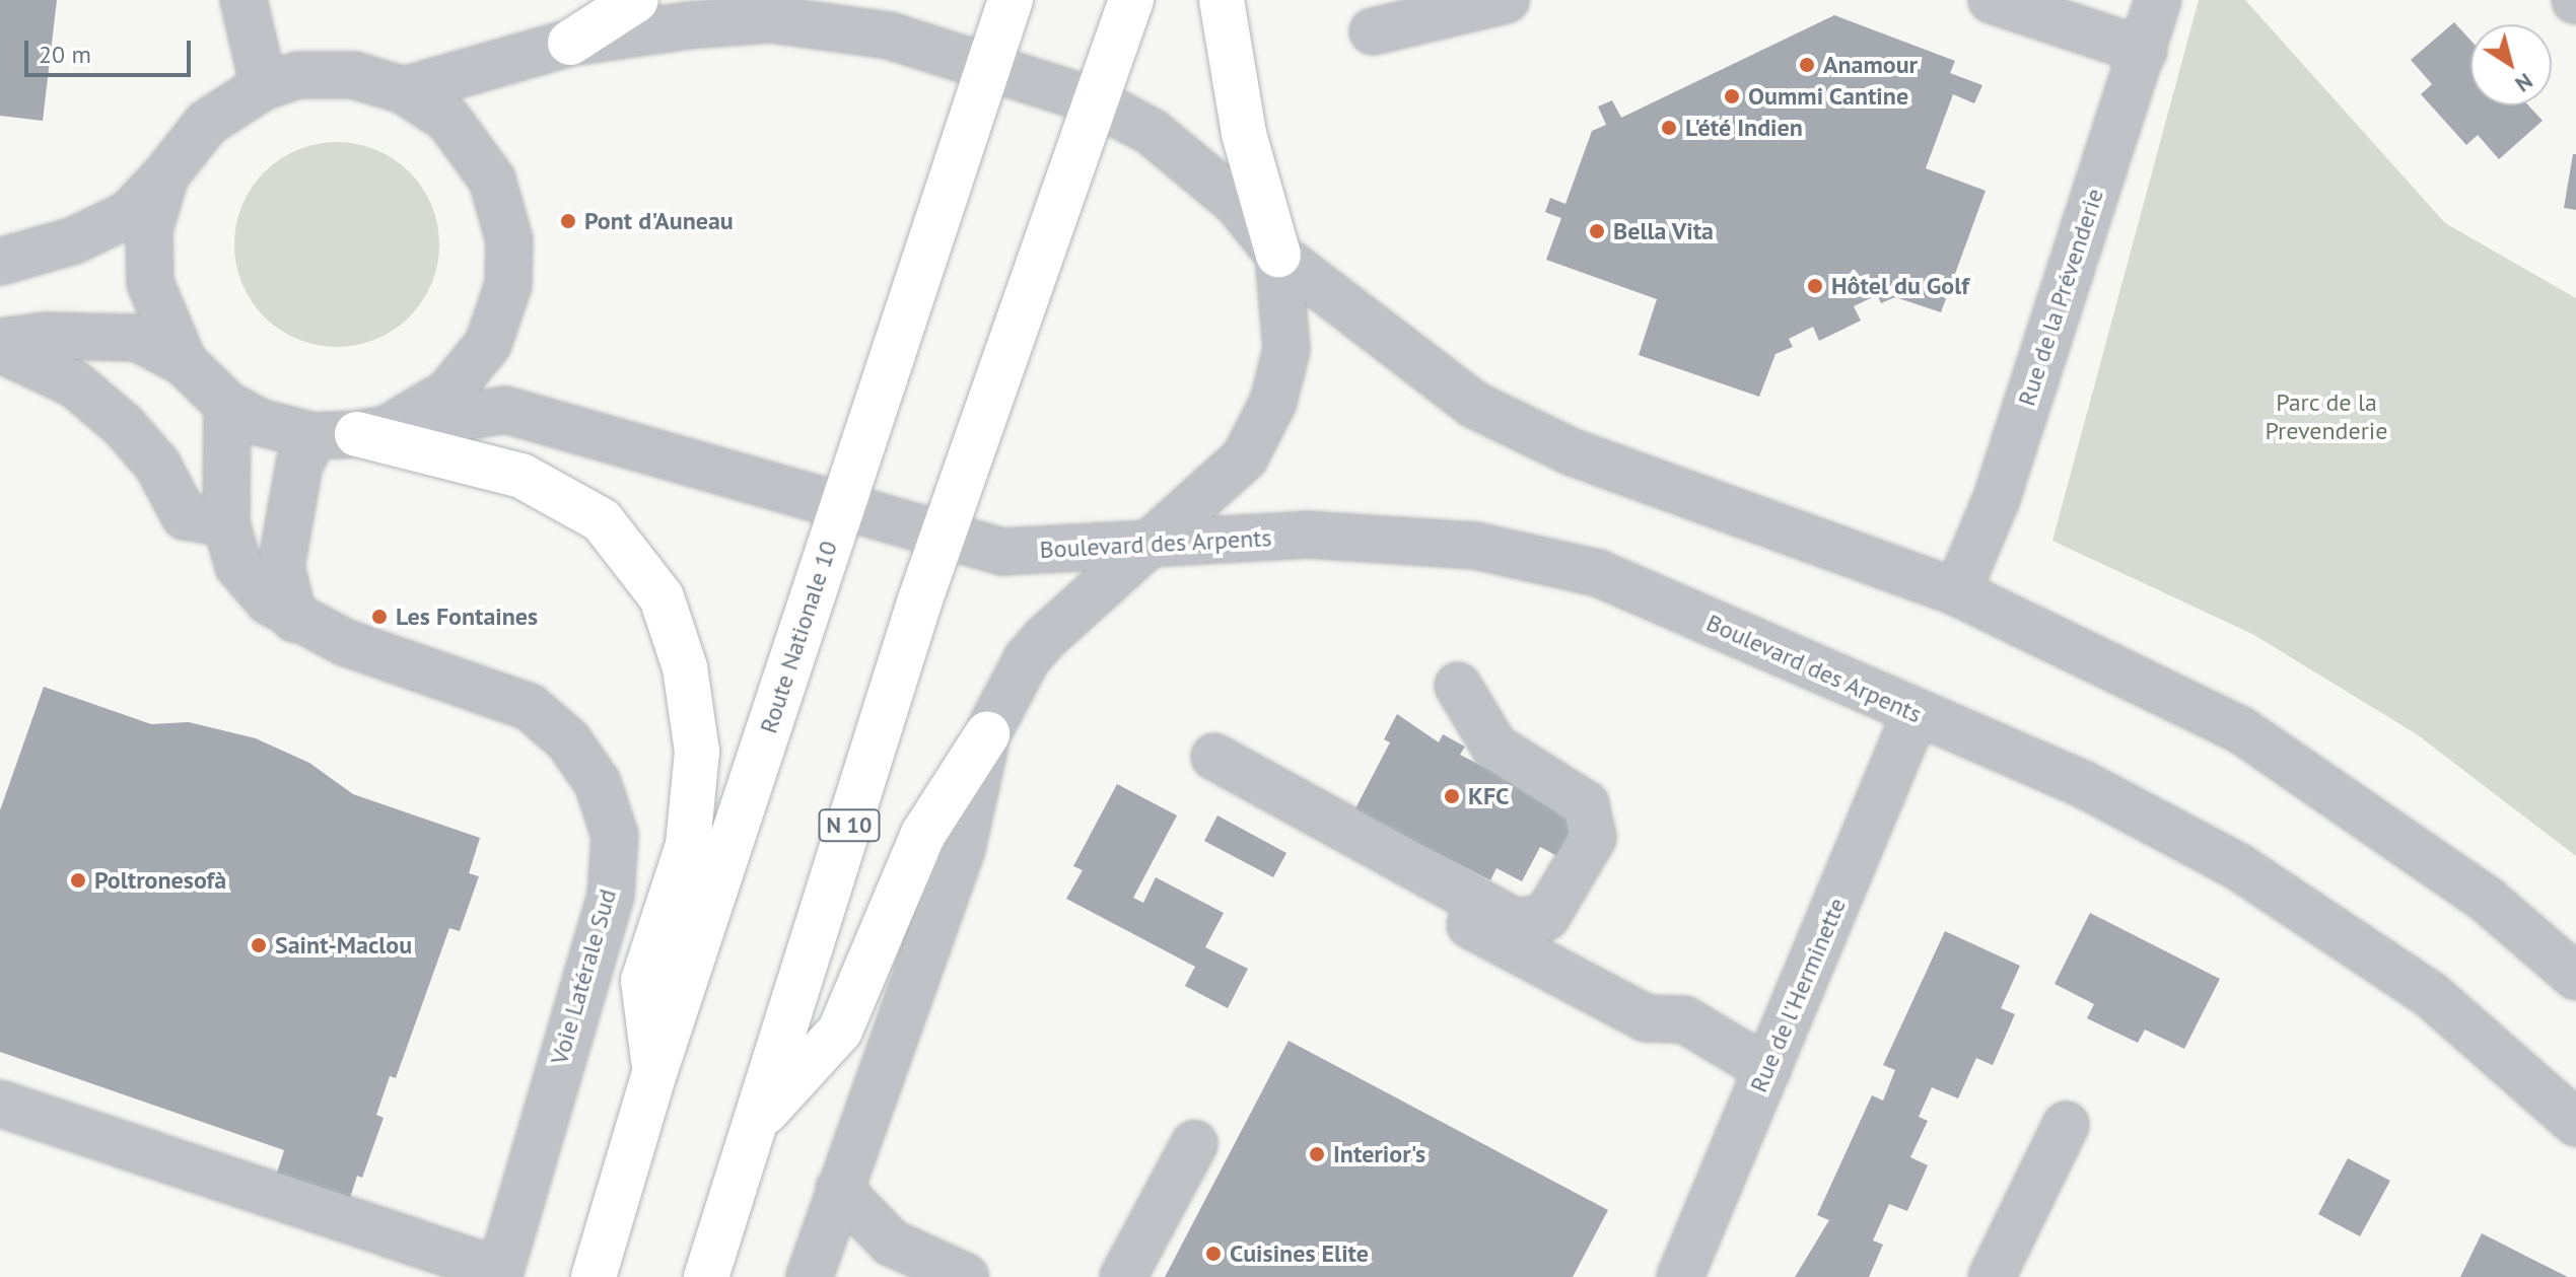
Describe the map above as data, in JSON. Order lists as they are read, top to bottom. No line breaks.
{"streets":{"main road":["Route Nationale 10","N 10"],"street":["Rue de la Prévenderie","Boulevard des Arpents","Voie Latérale Sud","Rue de l'Herminette"]},"crossings":[["Boulevard des Arpents","Route Nationale 10"],["Boulevard des Arpents","N 10"],["Boulevard des Arpents","Voie Latérale Sud"],["Boulevard des Arpents","Rue de l'Herminette"]],"parks":["Parc de la Prevenderie"],"places":["Anamour","Oummi Cantine","L'été Indien","Pont d'Auneau","Bella Vita","Hôtel du Golf","Les Fontaines","KFC","Poltronesofà","Saint-Maclou","Interior's","Cuisines Elite"],"scale_bar":"20 m","north":"bottom right"}
